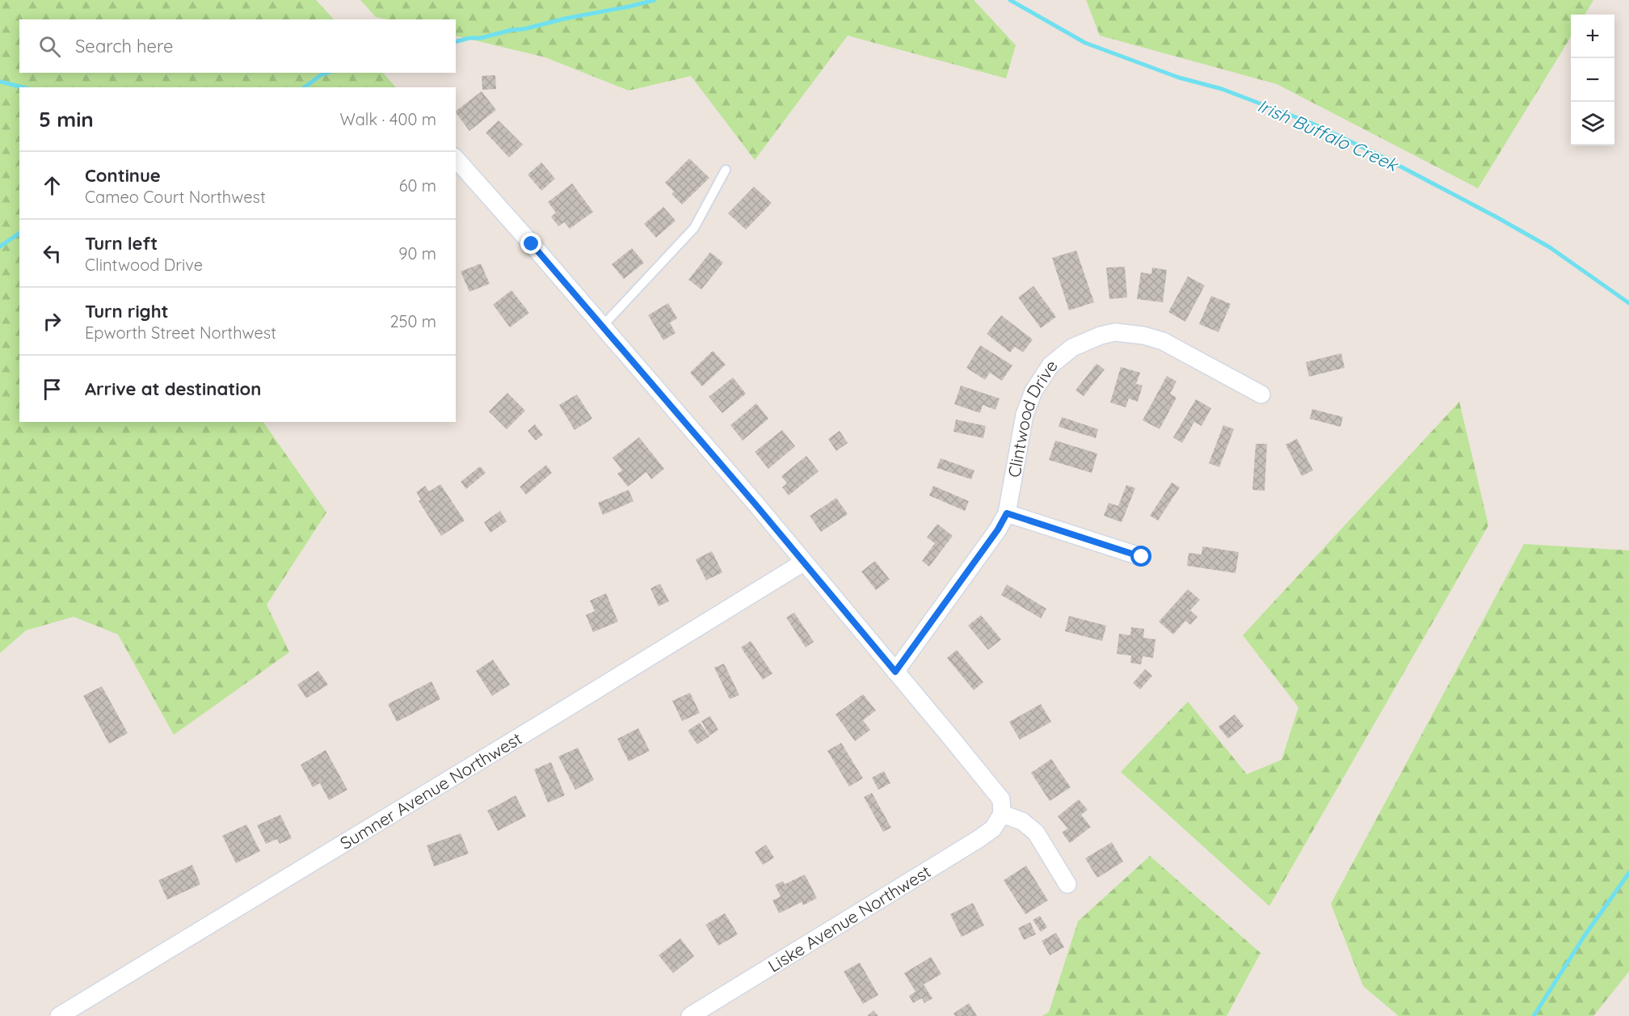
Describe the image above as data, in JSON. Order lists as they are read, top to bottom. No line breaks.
{"streets":{"street":["Clintwood Drive","Sumner Avenue Northwest","Liske Avenue Northwest"]},"water":["Irish Buffalo Creek"],"page":{"map_buttons":["+","−"],"search":"Search here","heading":["5 min","Walk · 400 m"],"list":[["Continue","Cameo Court Northwest","60 m"],["Turn left","Clintwood Drive","90 m"],["Turn right","Epworth Street Northwest","250 m"],"Arrive at destination"]}}
